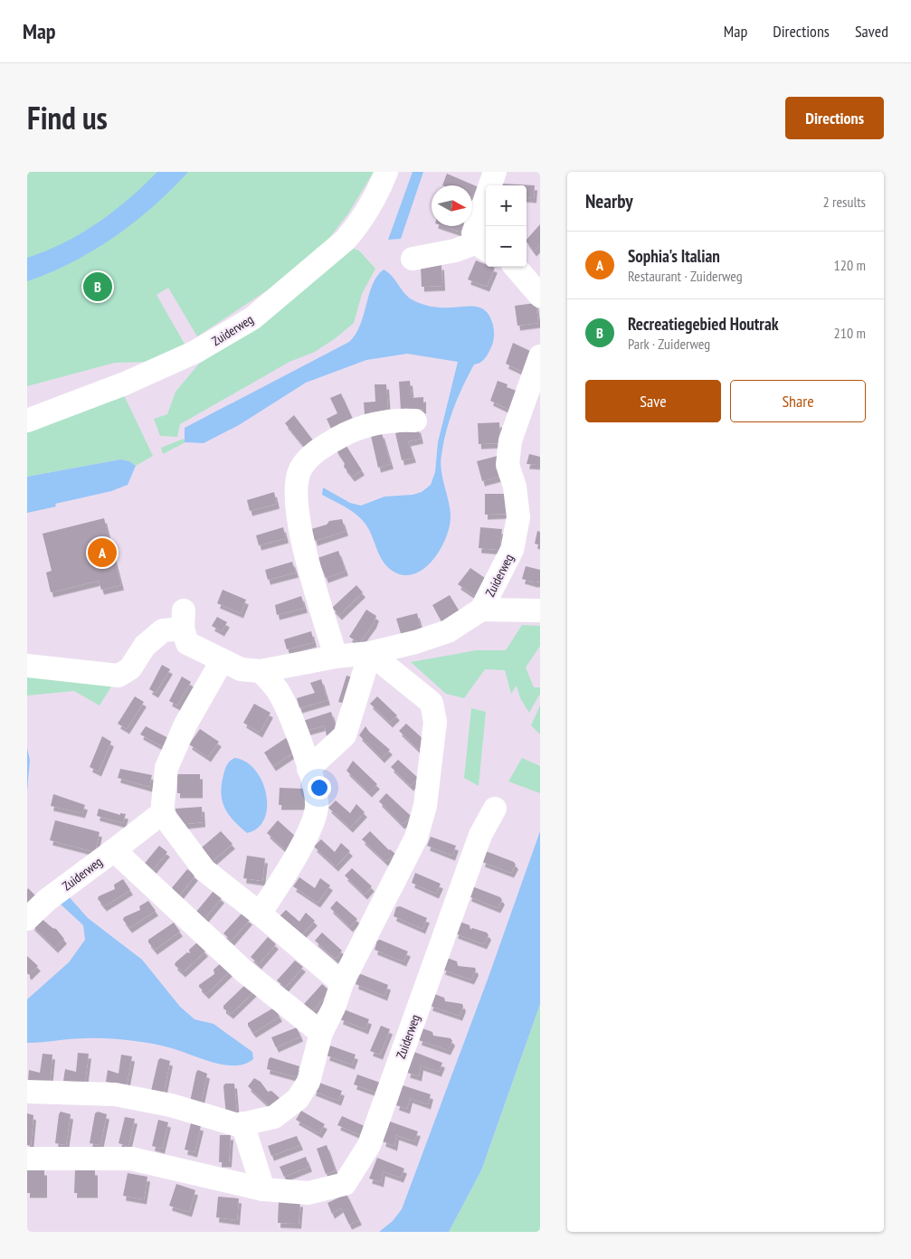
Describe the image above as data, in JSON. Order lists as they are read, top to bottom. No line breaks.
{"streets":{"street":["Zuiderweg"]},"north":"right","page":{"header":"Map","nav":["Map","Directions","Saved"],"title":"Find us","buttons":["Directions",["Save","Share"]],"heading":["Nearby","2 results"],"map_buttons":["+","−"],"list":[{"mark":"A","name":"Sophia's Italian","note":"Restaurant · Zuiderweg","value":"120 m"},{"mark":"B","name":"Recreatiegebied Houtrak","note":"Park · Zuiderweg","value":"210 m"}],"pins":["B","A"]}}
